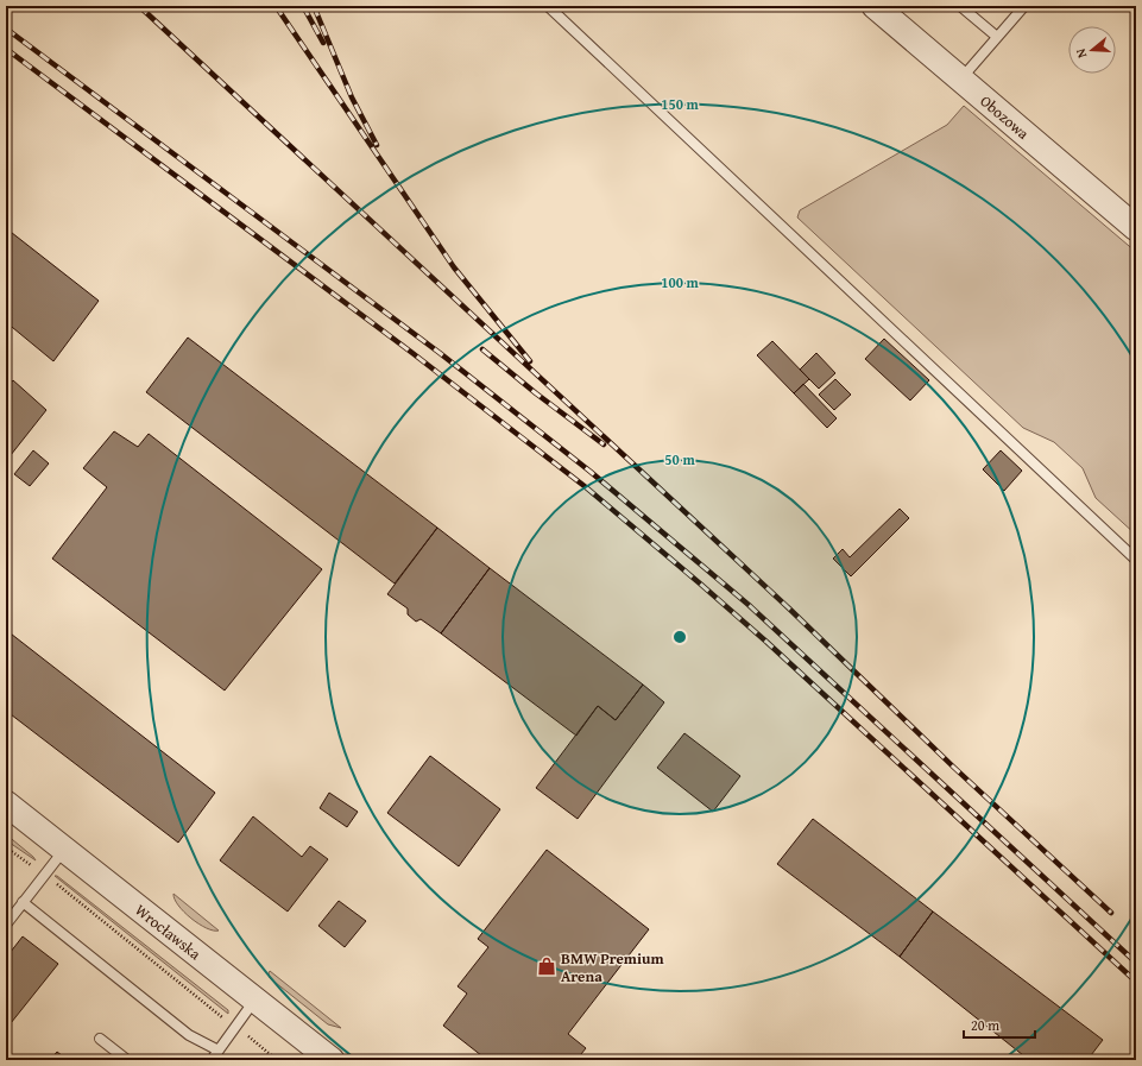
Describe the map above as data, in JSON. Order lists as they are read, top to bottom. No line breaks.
{"streets":{"street":["Obozowa","Wrocławska"]},"places":{"shop":["BMW Premium Arena"]},"scale_bar":"20 m","north":"left","rings":["150 m","100 m","50 m"]}
